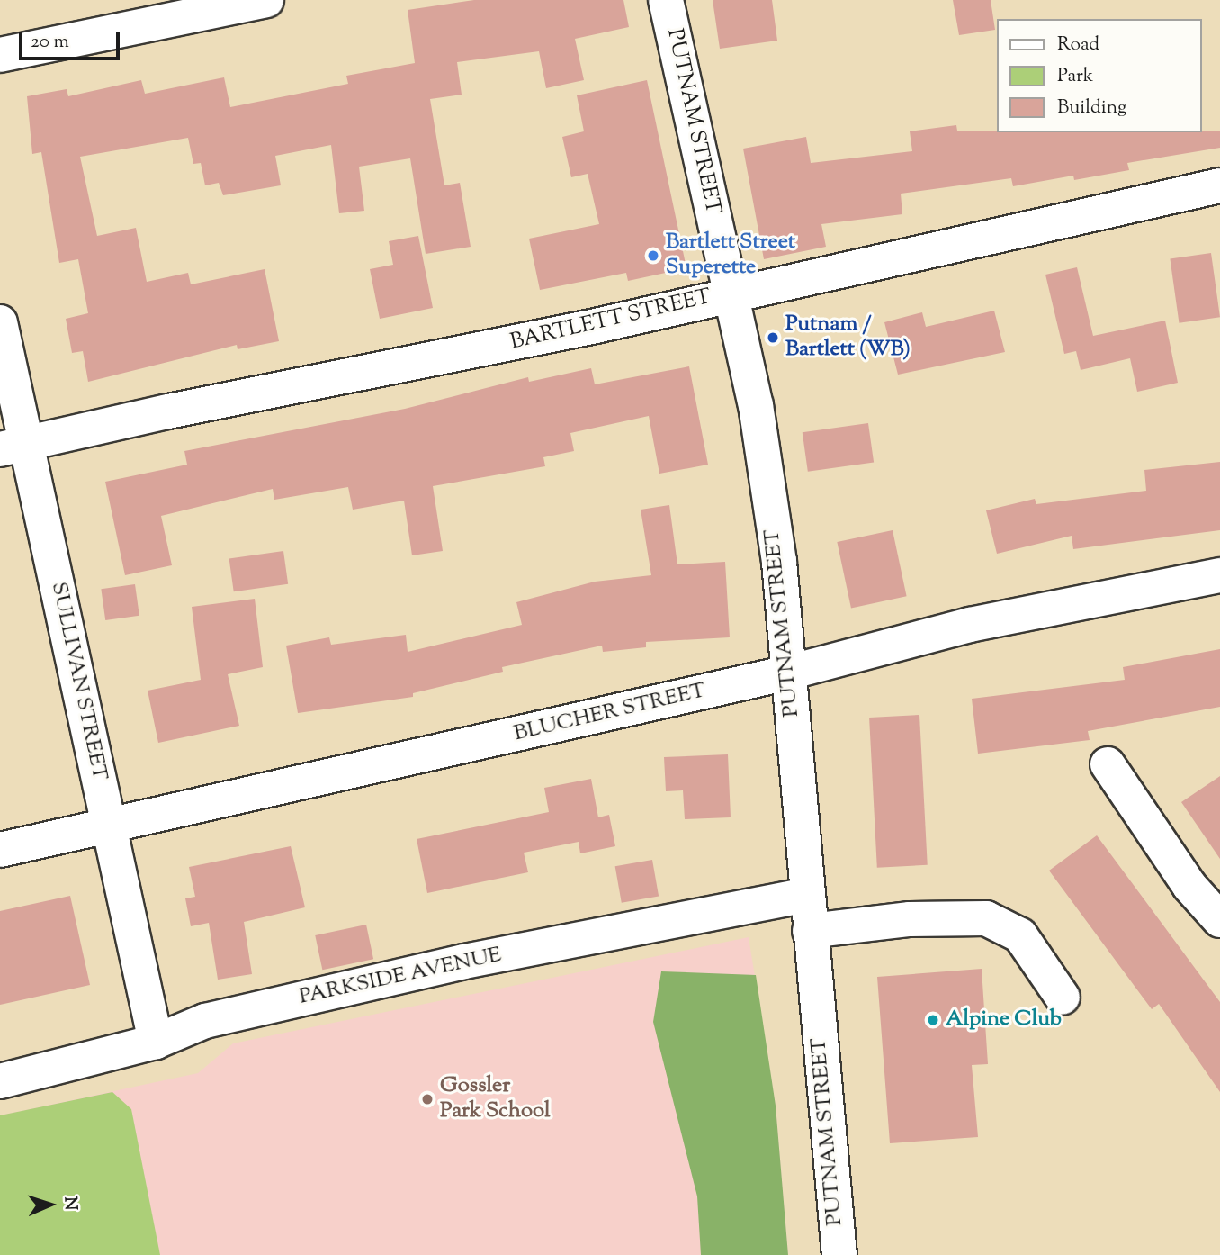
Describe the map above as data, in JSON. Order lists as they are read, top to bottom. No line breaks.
{"streets":{"street":["PUTNAM STREET","BARTLETT STREET","SULLIVAN STREET","BLUCHER STREET","PARKSIDE AVENUE"]},"crossings":[["PUTNAM STREET","BARTLETT STREET"],["PUTNAM STREET","BLUCHER STREET"],["PUTNAM STREET","PARKSIDE AVENUE"],["BARTLETT STREET","SULLIVAN STREET"],["SULLIVAN STREET","BLUCHER STREET"],["SULLIVAN STREET","PARKSIDE AVENUE"]],"places":["Bartlett Street Superette","Putnam / Bartlett (WB)","Alpine Club","Gossler Park School"],"legend":["Road","Park","Building"],"scale_bar":"20 m","north":"right"}
